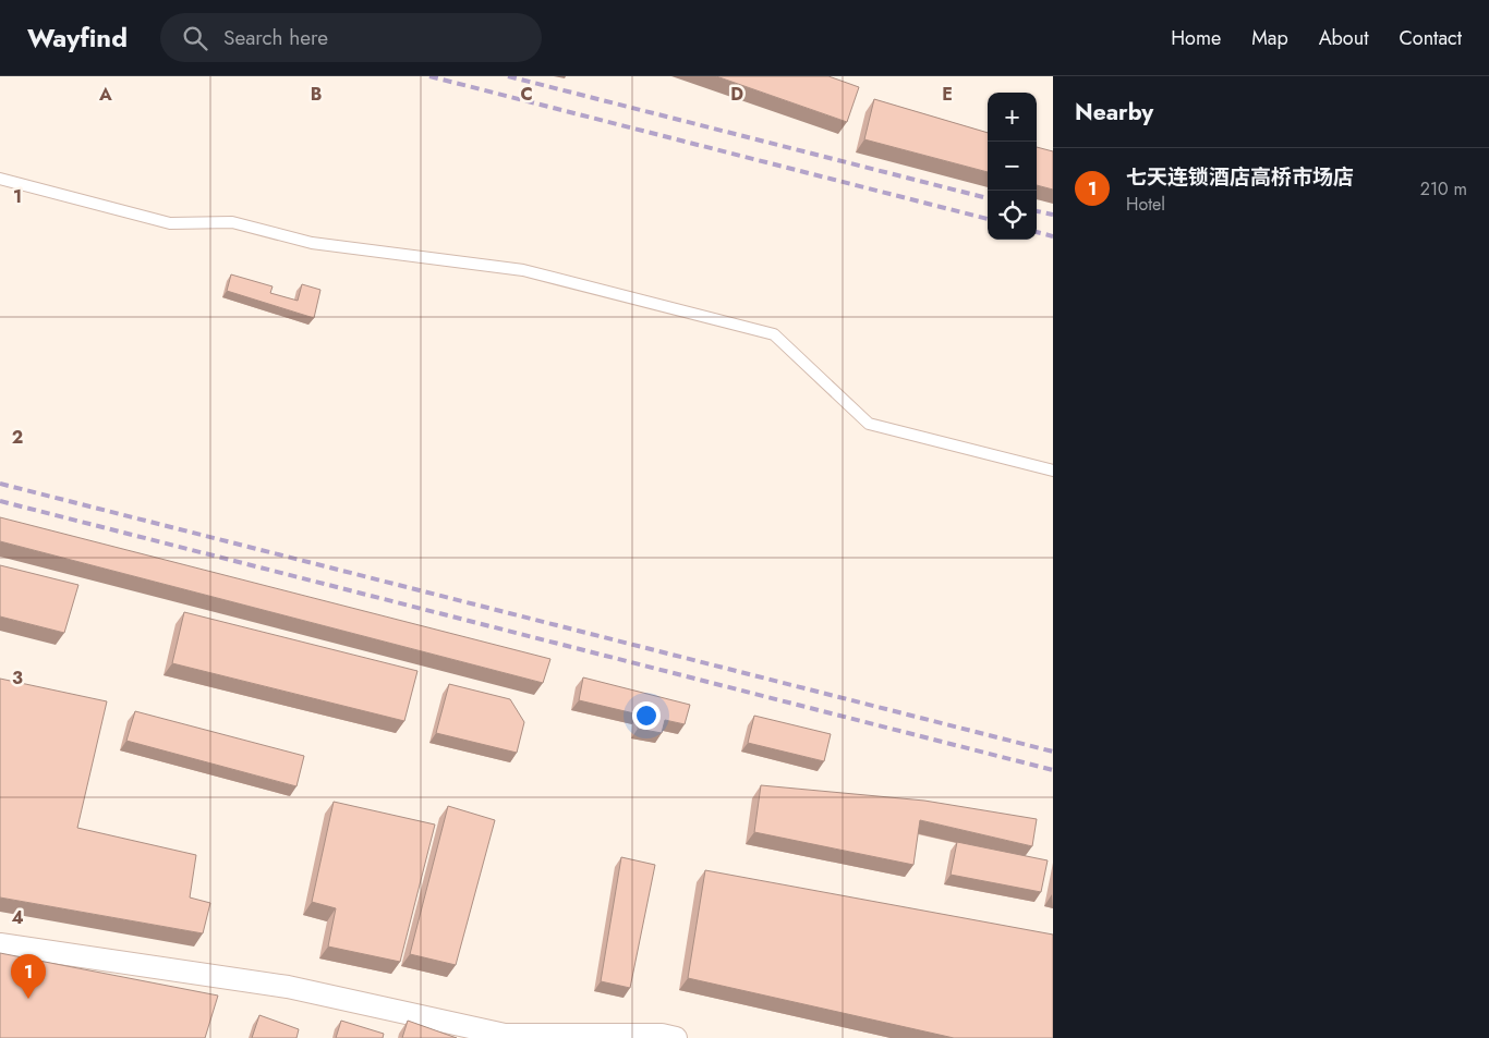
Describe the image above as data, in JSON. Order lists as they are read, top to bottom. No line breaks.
{"page":{"header":"Wayfind","search":"Search here","nav":["Home","Map","About","Contact"],"heading":"Nearby","map_buttons":["+","−"],"list":[{"mark":"1","name":"七天连锁酒店高桥市场店","note":"Hotel","value":"210 m"}],"pins":"1"},"grid":{"columns":["A","B","C","D","E"],"rows":["1","2","3","4"]}}
